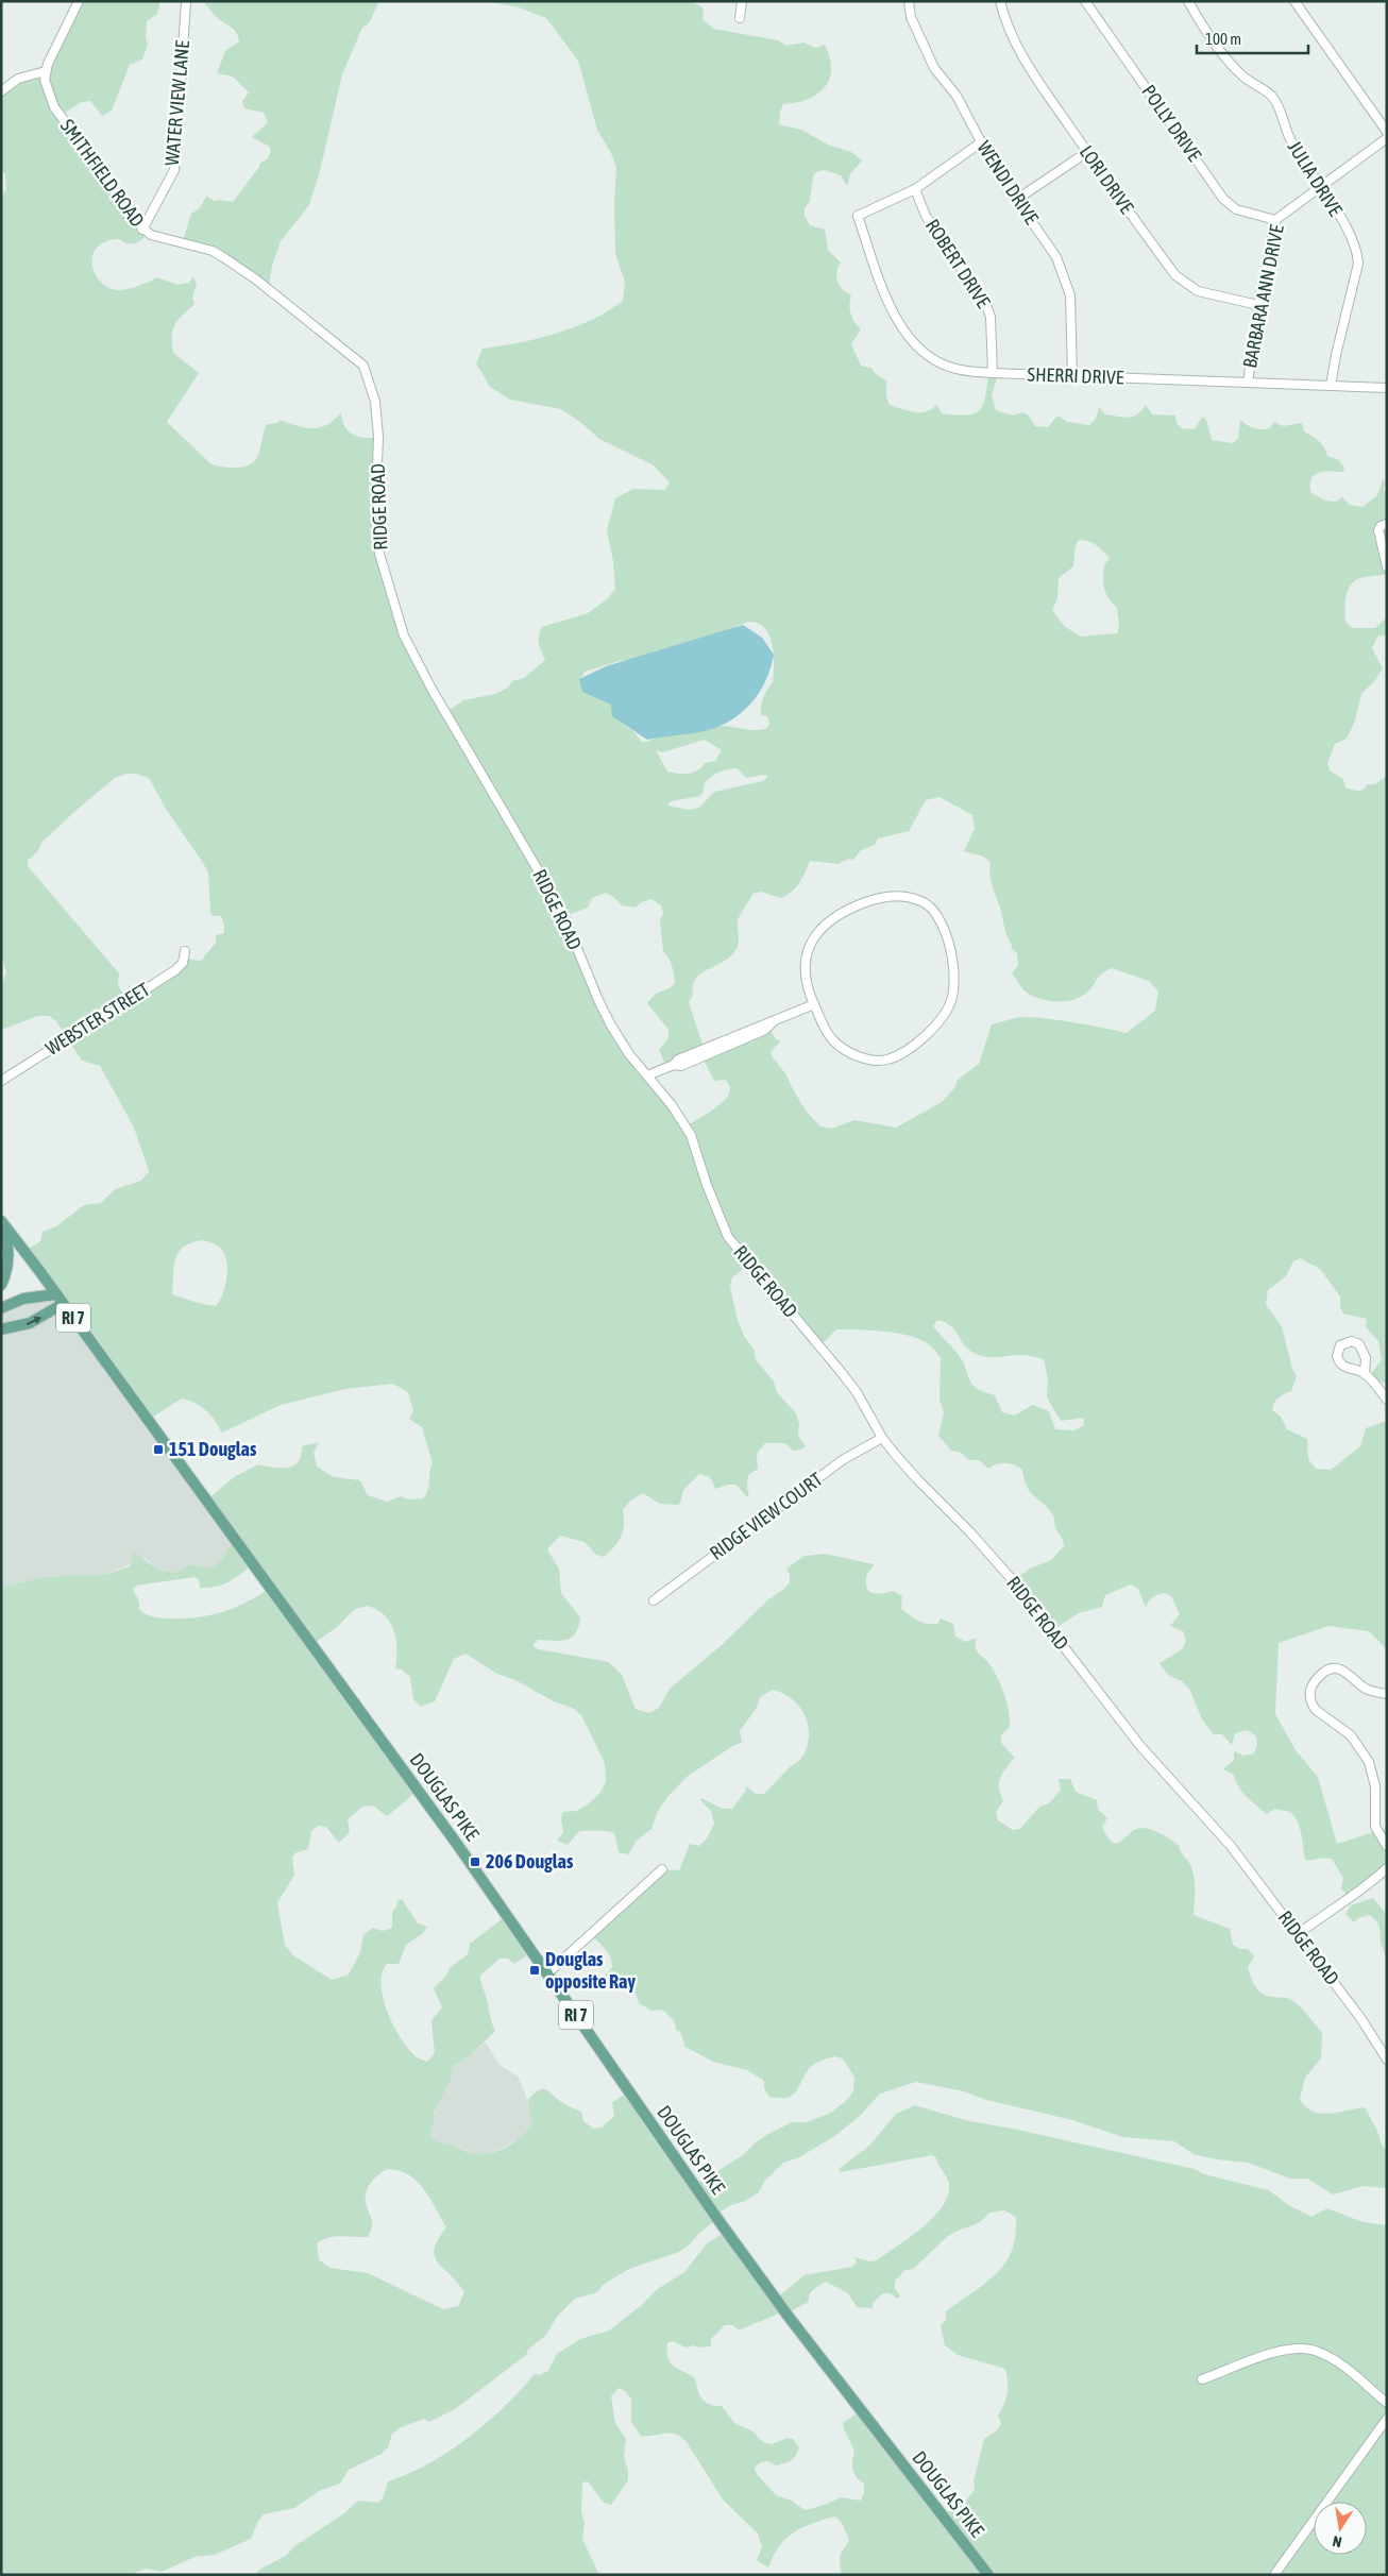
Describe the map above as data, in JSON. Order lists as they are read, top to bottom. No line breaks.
{"streets":{"main road":["RI 7","DOUGLAS PIKE"],"street":["WATER VIEW LANE","POLLY DRIVE","SMITHFIELD ROAD","JULIA DRIVE","LORI DRIVE","WENDI DRIVE","ROBERT DRIVE","BARBARA ANN DRIVE","SHERRI DRIVE","RIDGE ROAD","WEBSTER STREET","RIDGE VIEW COURT"]},"crossings":[["WATER VIEW LANE","SMITHFIELD ROAD"],["POLLY DRIVE","BARBARA ANN DRIVE"],["SMITHFIELD ROAD","RIDGE ROAD"],["JULIA DRIVE","BARBARA ANN DRIVE"],["JULIA DRIVE","SHERRI DRIVE"],["LORI DRIVE","BARBARA ANN DRIVE"],["WENDI DRIVE","SHERRI DRIVE"],["ROBERT DRIVE","SHERRI DRIVE"],["BARBARA ANN DRIVE","SHERRI DRIVE"],["RIDGE ROAD","RIDGE VIEW COURT"]],"places":{"transit":["151 Douglas","206 Douglas","Douglas opposite Ray"]},"scale_bar":"100 m","north":"bottom"}
